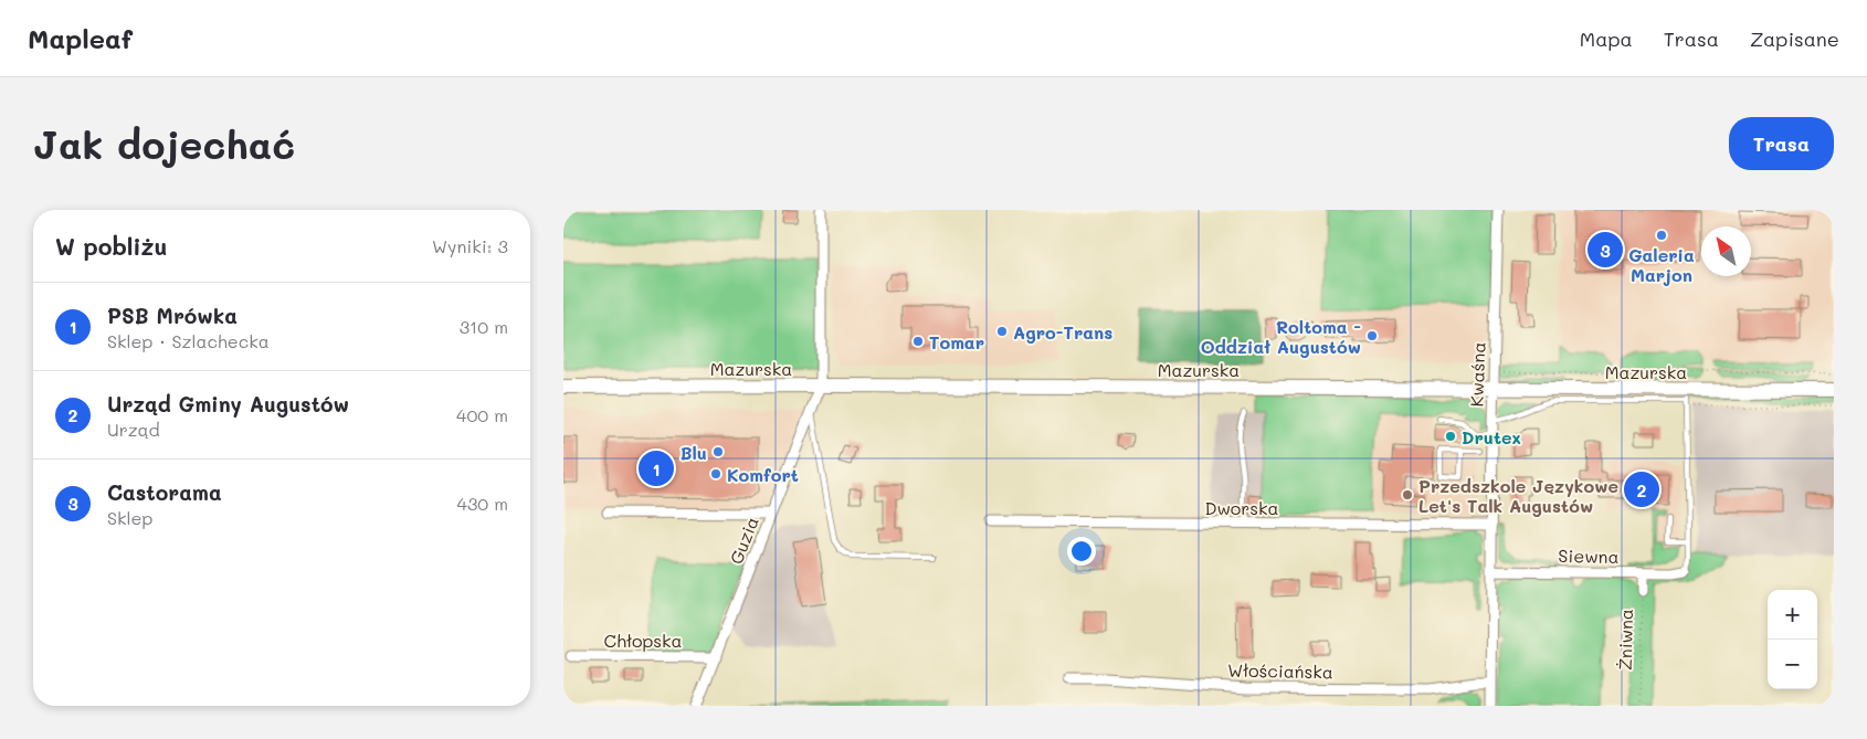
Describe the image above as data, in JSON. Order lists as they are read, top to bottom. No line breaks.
{"streets":{"main road":["Mazurska"],"street":["Kwaśna","Dworska","Guzia","Siewna","Chłopska","Żniwna","Włościańska"]},"crossings":[["Mazurska","Kwaśna"],["Mazurska","Guzia"],["Kwaśna","Dworska"],["Kwaśna","Siewna"],["Kwaśna","Włościańska"],["Guzia","Chłopska"],["Siewna","Żniwna"]],"places":["Galeria Marjon","Agro-Trans","Roltoma - Oddział Augustów","Tomar","Drutex","Blu","Komfort","Przedszkole Językowe Let's Talk Augustów"],"north":"top left","page":{"header":"Mapleaf","nav":["Mapa","Trasa","Zapisane"],"buttons":"Trasa","title":"Jak dojechać","heading":["W pobliżu","Wyniki: 3"],"pins":["3","1","2"],"list":[{"mark":"1","name":"PSB Mrówka","note":"Sklep · Szlachecka","value":"310 m"},{"mark":"2","name":"Urząd Gminy Augustów","note":"Urząd","value":"400 m"},{"mark":"3","name":"Castorama","note":"Sklep","value":"430 m"}],"map_buttons":["+","−"]}}
